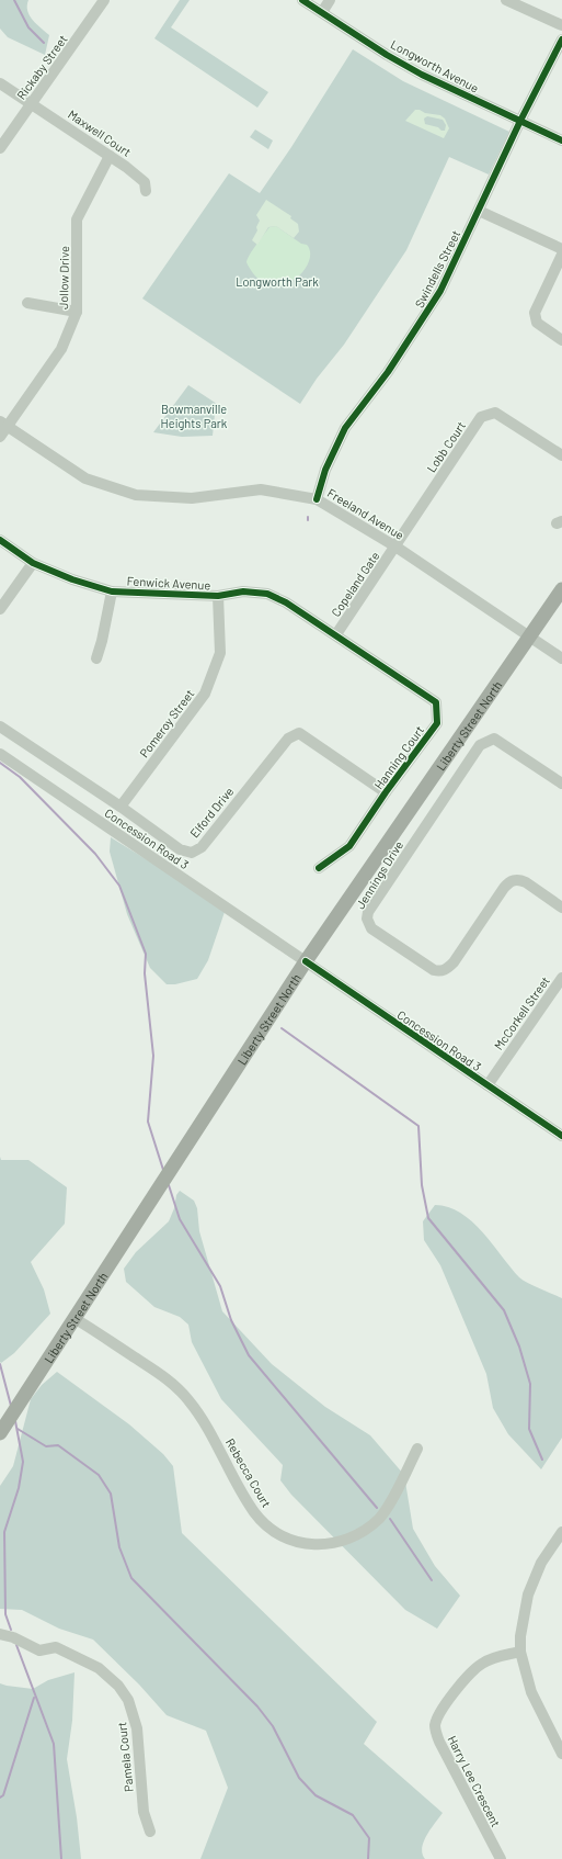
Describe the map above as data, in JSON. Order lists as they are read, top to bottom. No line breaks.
{"streets":{"main road":["Liberty Street North"],"street":["Longworth Avenue","Rickaby Street","Maxwell Court","Swindells Street","Jollow Drive","Lobb Court","Freeland Avenue","Fenwick Avenue","Copeland Gate","Pomeroy Street","Hanning Court","Elford Drive","Concession Road 3","Jennings Drive","McCorkell Street","Rebecca Court","Pamela Court","Harry Lee Crescent"]},"crossings":[["Longworth Avenue","Swindells Street"],["Rickaby Street","Maxwell Court"],["Maxwell Court","Jollow Drive"],["Swindells Street","Freeland Avenue"],["Jollow Drive","Freeland Avenue"],["Lobb Court","Freeland Avenue"],["Lobb Court","Copeland Gate"],["Freeland Avenue","Copeland Gate"],["Freeland Avenue","Liberty Street North"],["Fenwick Avenue","Copeland Gate"],["Fenwick Avenue","Pomeroy Street"],["Fenwick Avenue","Hanning Court"],["Copeland Gate","Hanning Court"],["Pomeroy Street","Elford Drive"],["Liberty Street North","Concession Road 3"],["Liberty Street North","Rebecca Court"],["Hanning Court","Elford Drive"],["Concession Road 3","McCorkell Street"]],"parks":["Longworth Park","Bowmanville Heights Park"]}
